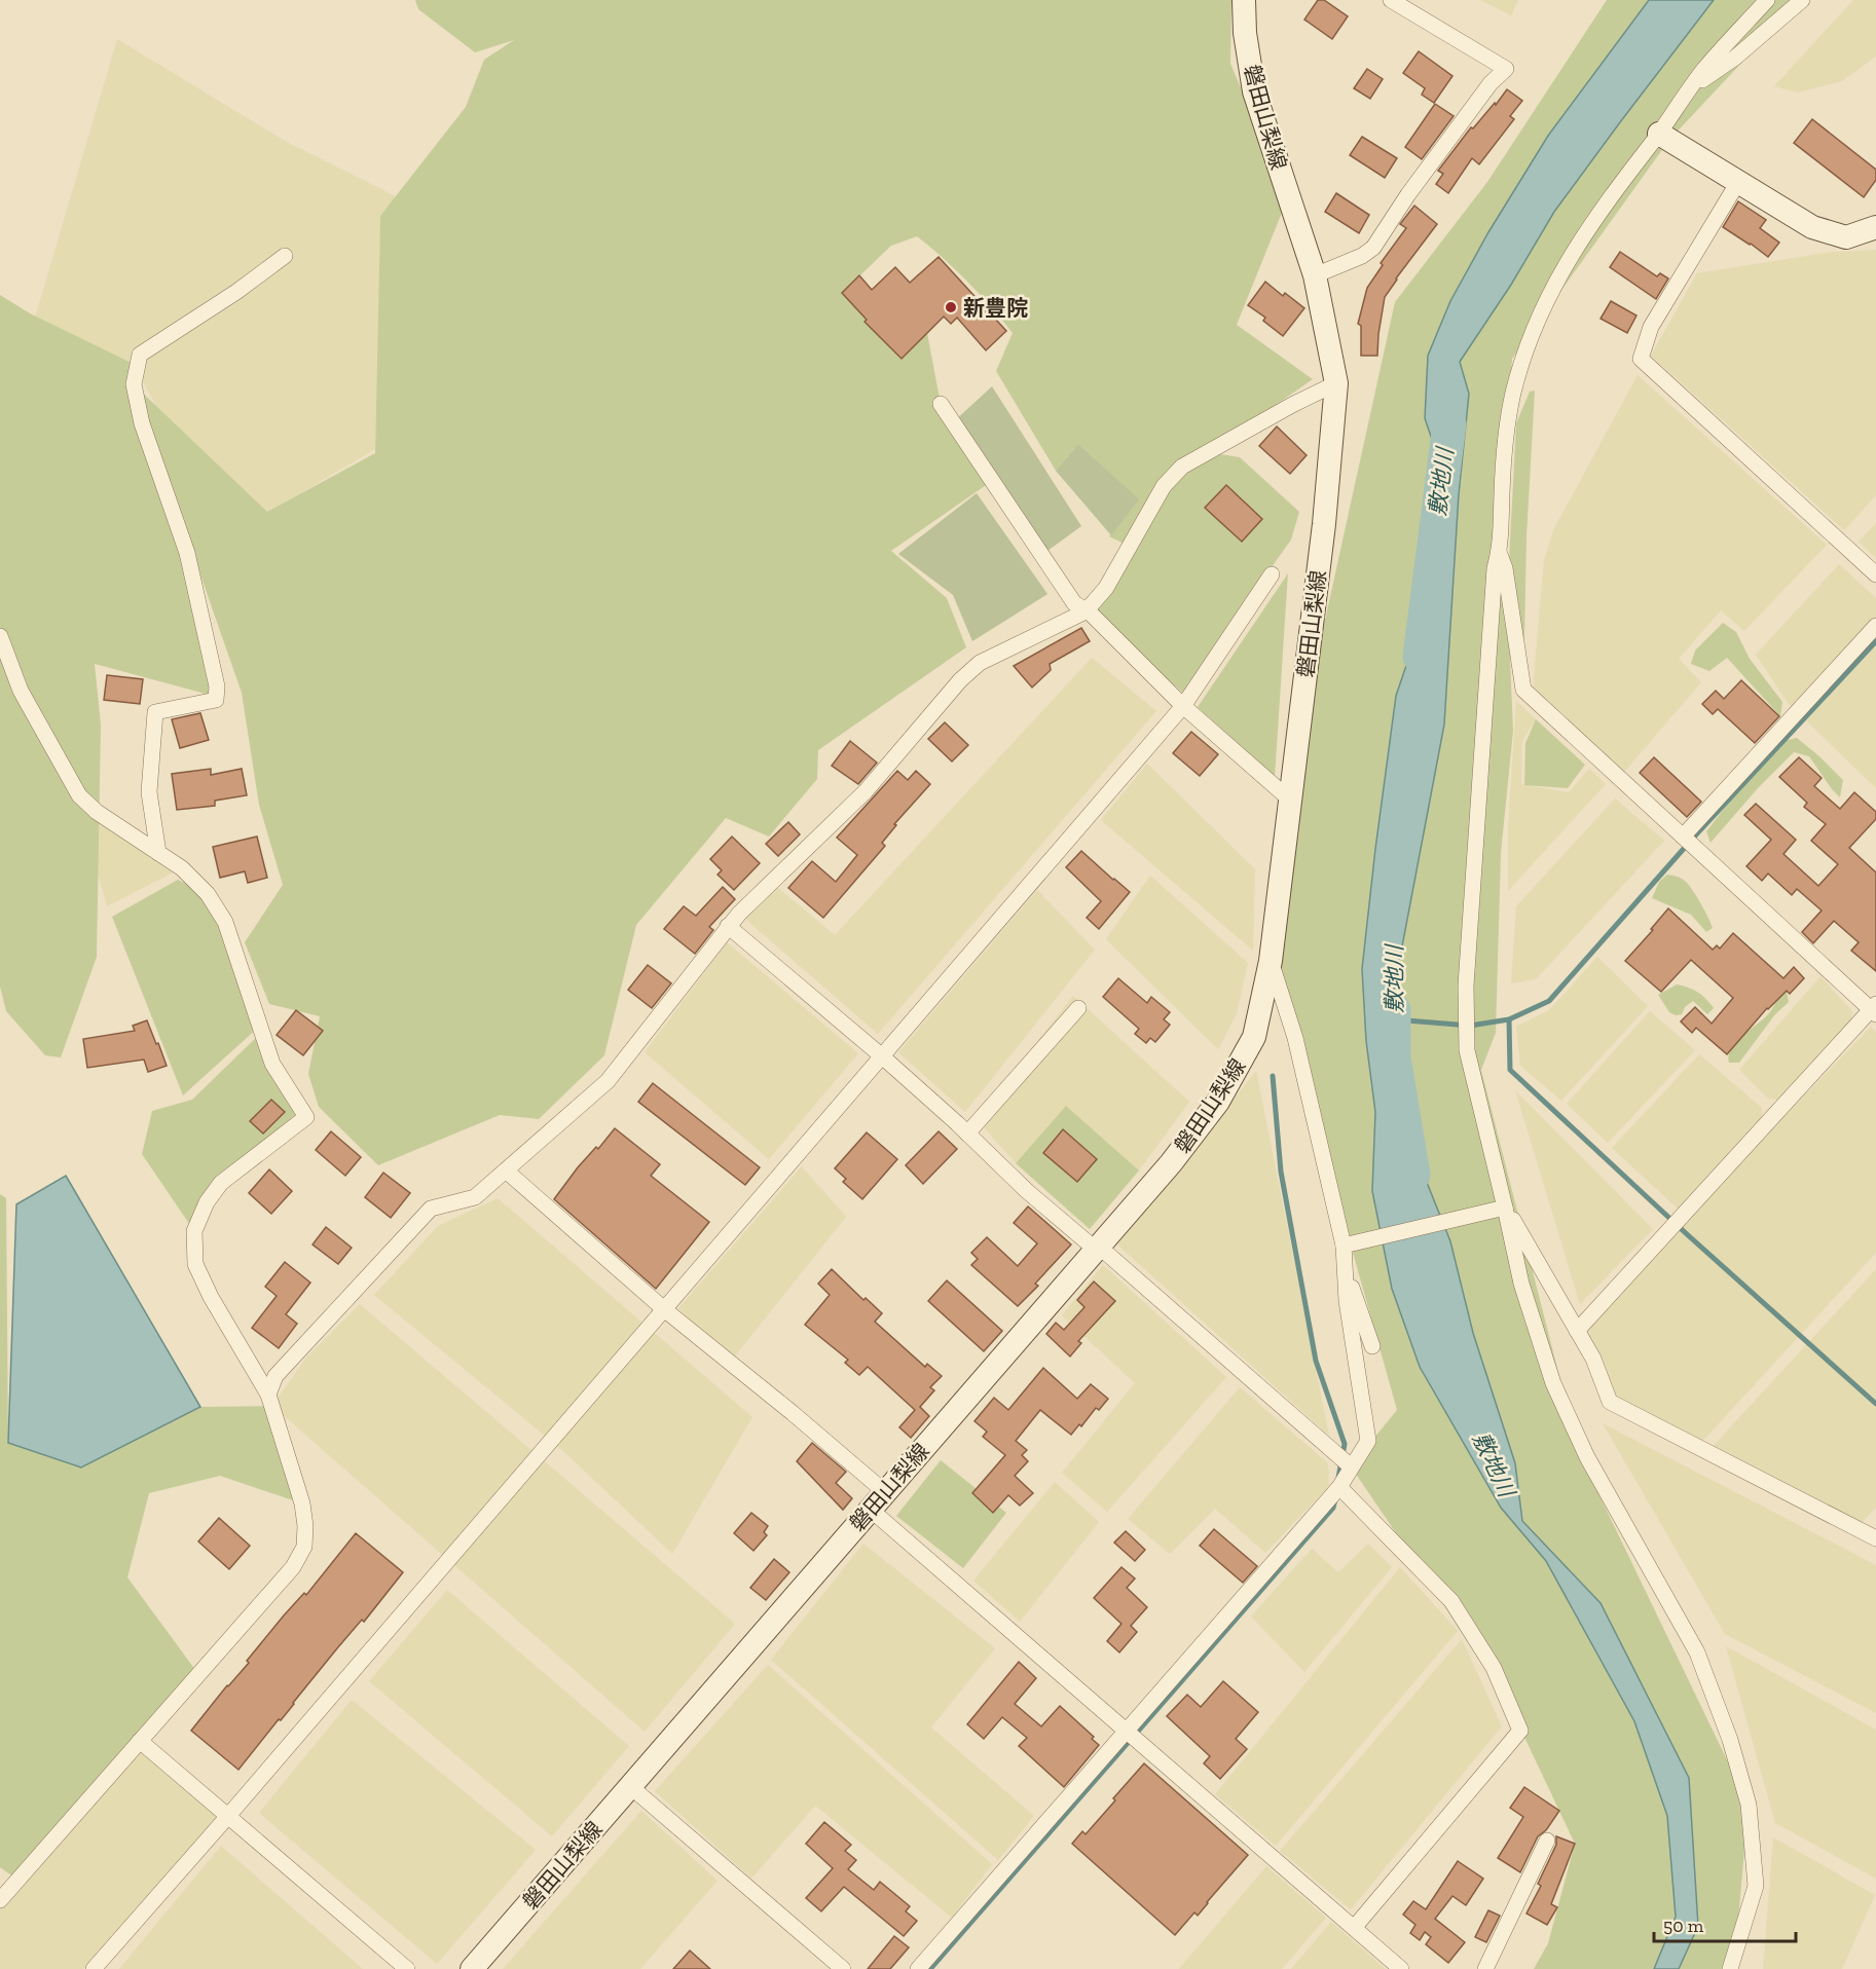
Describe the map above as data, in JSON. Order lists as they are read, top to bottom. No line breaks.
{"streets":{"main road":["磐田山梨線"]},"water":["敷地川"],"places":["新豊院"],"scale_bar":"50 m"}
